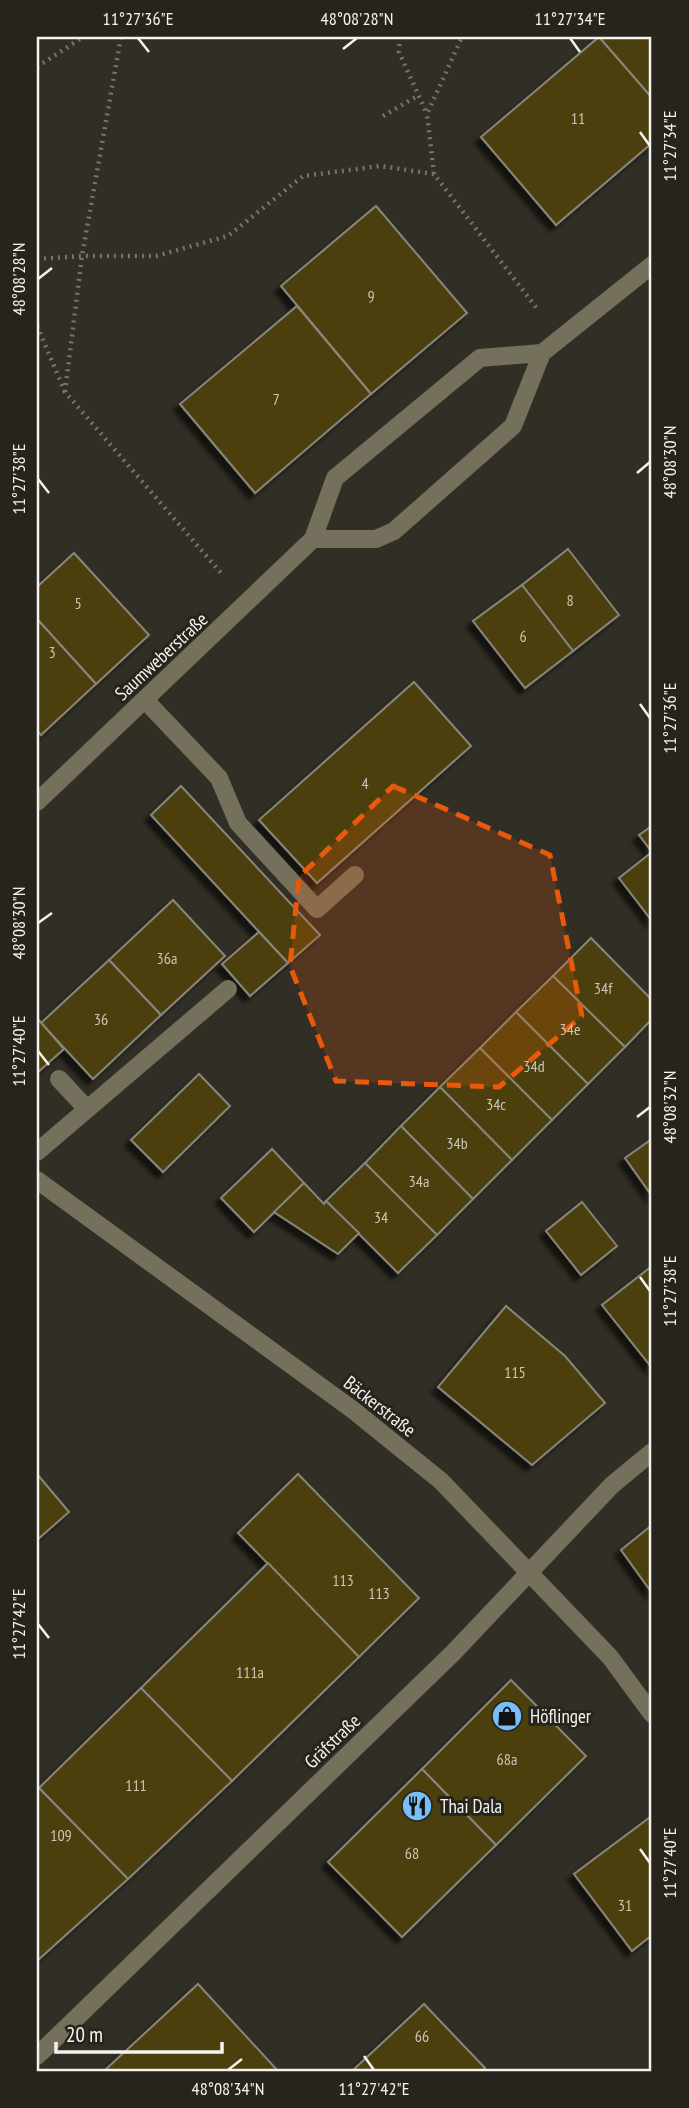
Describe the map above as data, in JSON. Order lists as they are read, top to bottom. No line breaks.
{"streets":{"street":["Saumweberstraße","Bäckerstraße","Gräfstraße"]},"crossings":[["Bäckerstraße","Gräfstraße"]],"places":{"shop":["Höflinger"],"restaurant":["Thai Dala"]},"house_numbers":["11","9","7","8","5","6","3","4","36a","34f","36","34e","34d","34c","34b","34a","34","115","113","113","111a","68a","111","109","68","31","66"],"scale_bar":"20 m","coordinates":["11°27'36\"E","48°08'28\"N","11°27'34\"E","48°08'30\"N","11°27'38\"E","11°27'40\"E","48°08'32\"N","11°27'42\"E","48°08'34\"N"]}
